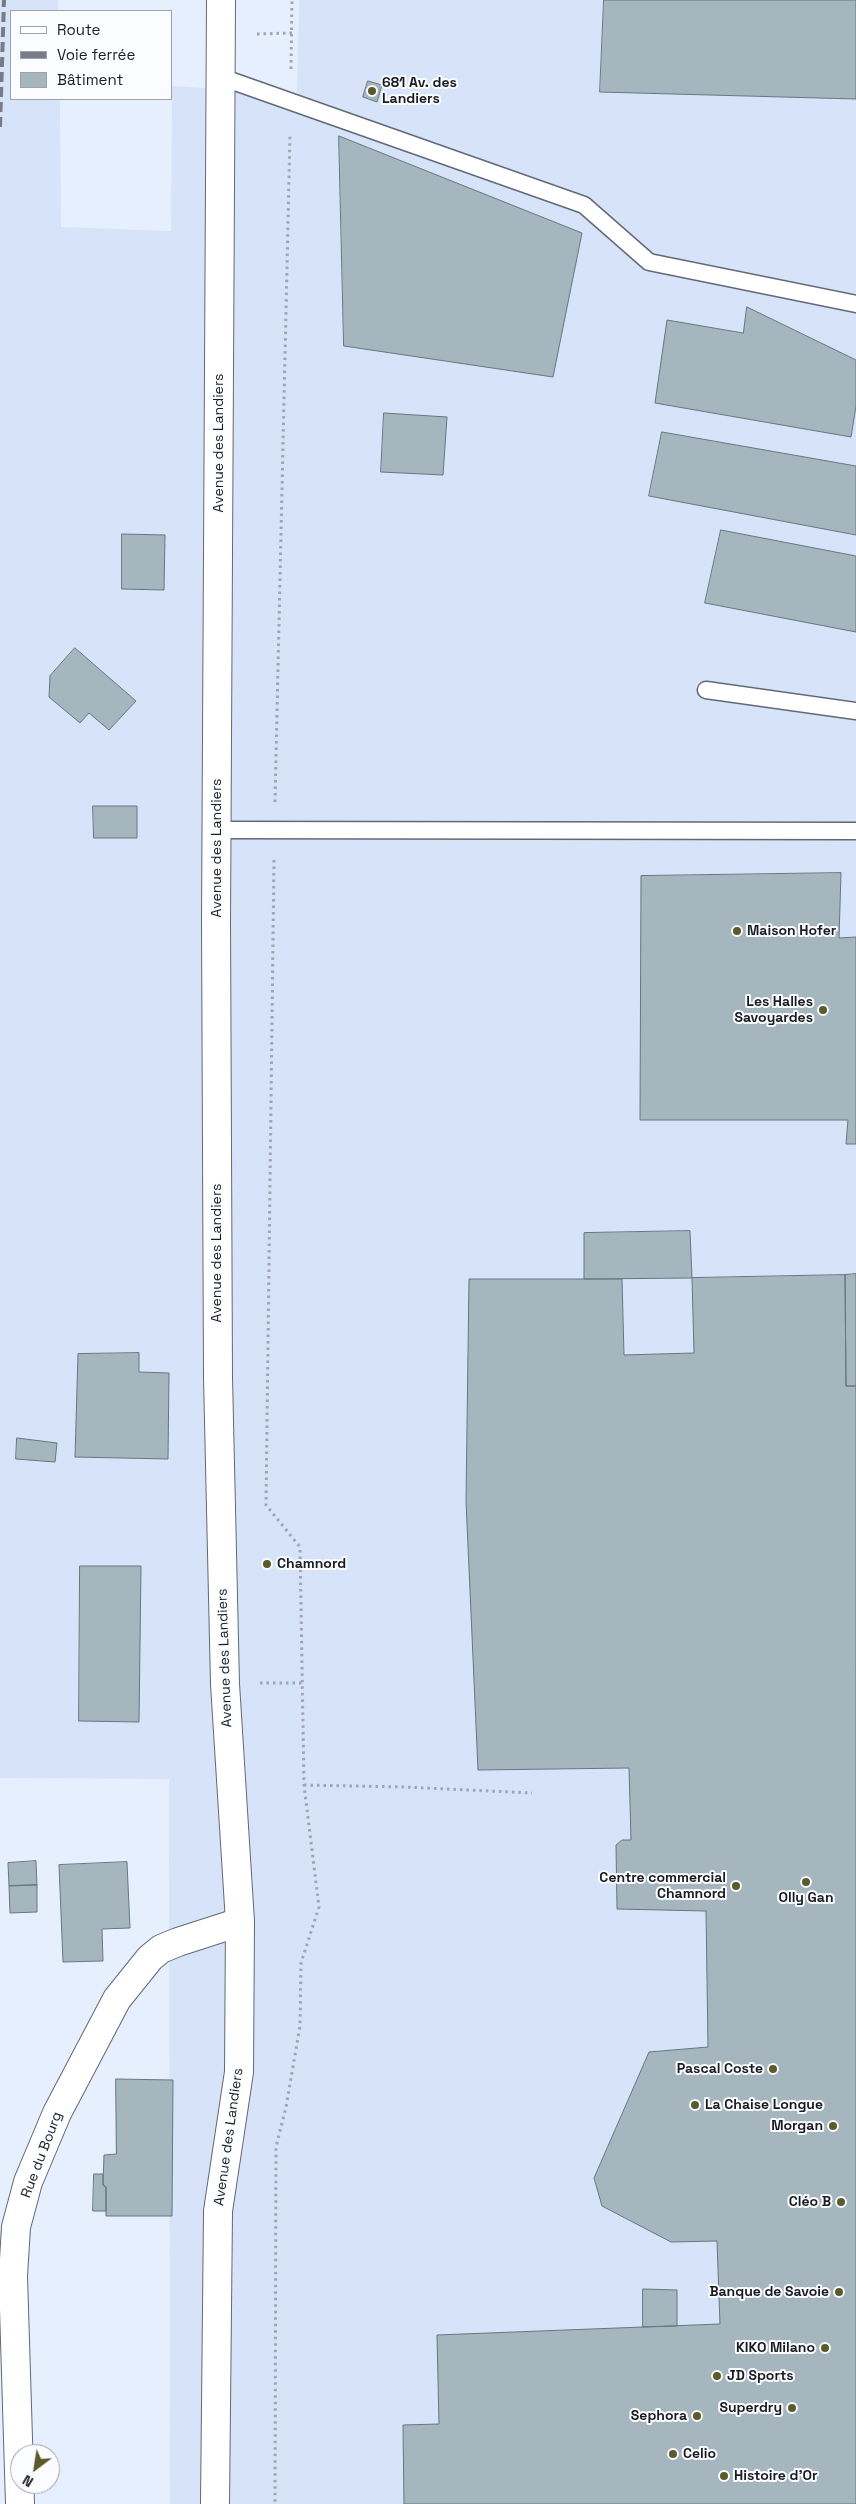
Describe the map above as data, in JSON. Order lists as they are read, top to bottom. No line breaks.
{"streets":{"main road":["Avenue des Landiers","Rue du Bourg"]},"crossings":[["Avenue des Landiers","Rue du Bourg"]],"places":["681 Av. des Landiers","Maison Hofer","Les Halles Savoyardes","Chamnord","Olly Gan","Centre commercial Chamnord","Pascal Coste","La Chaise Longue","Morgan","Cléo B","Banque de Savoie","KIKO Milano","JD Sports","Superdry","Sephora","Celio","Histoire d'Or"],"legend":["Route","Voie ferrée","Bâtiment"],"north":"bottom left"}
